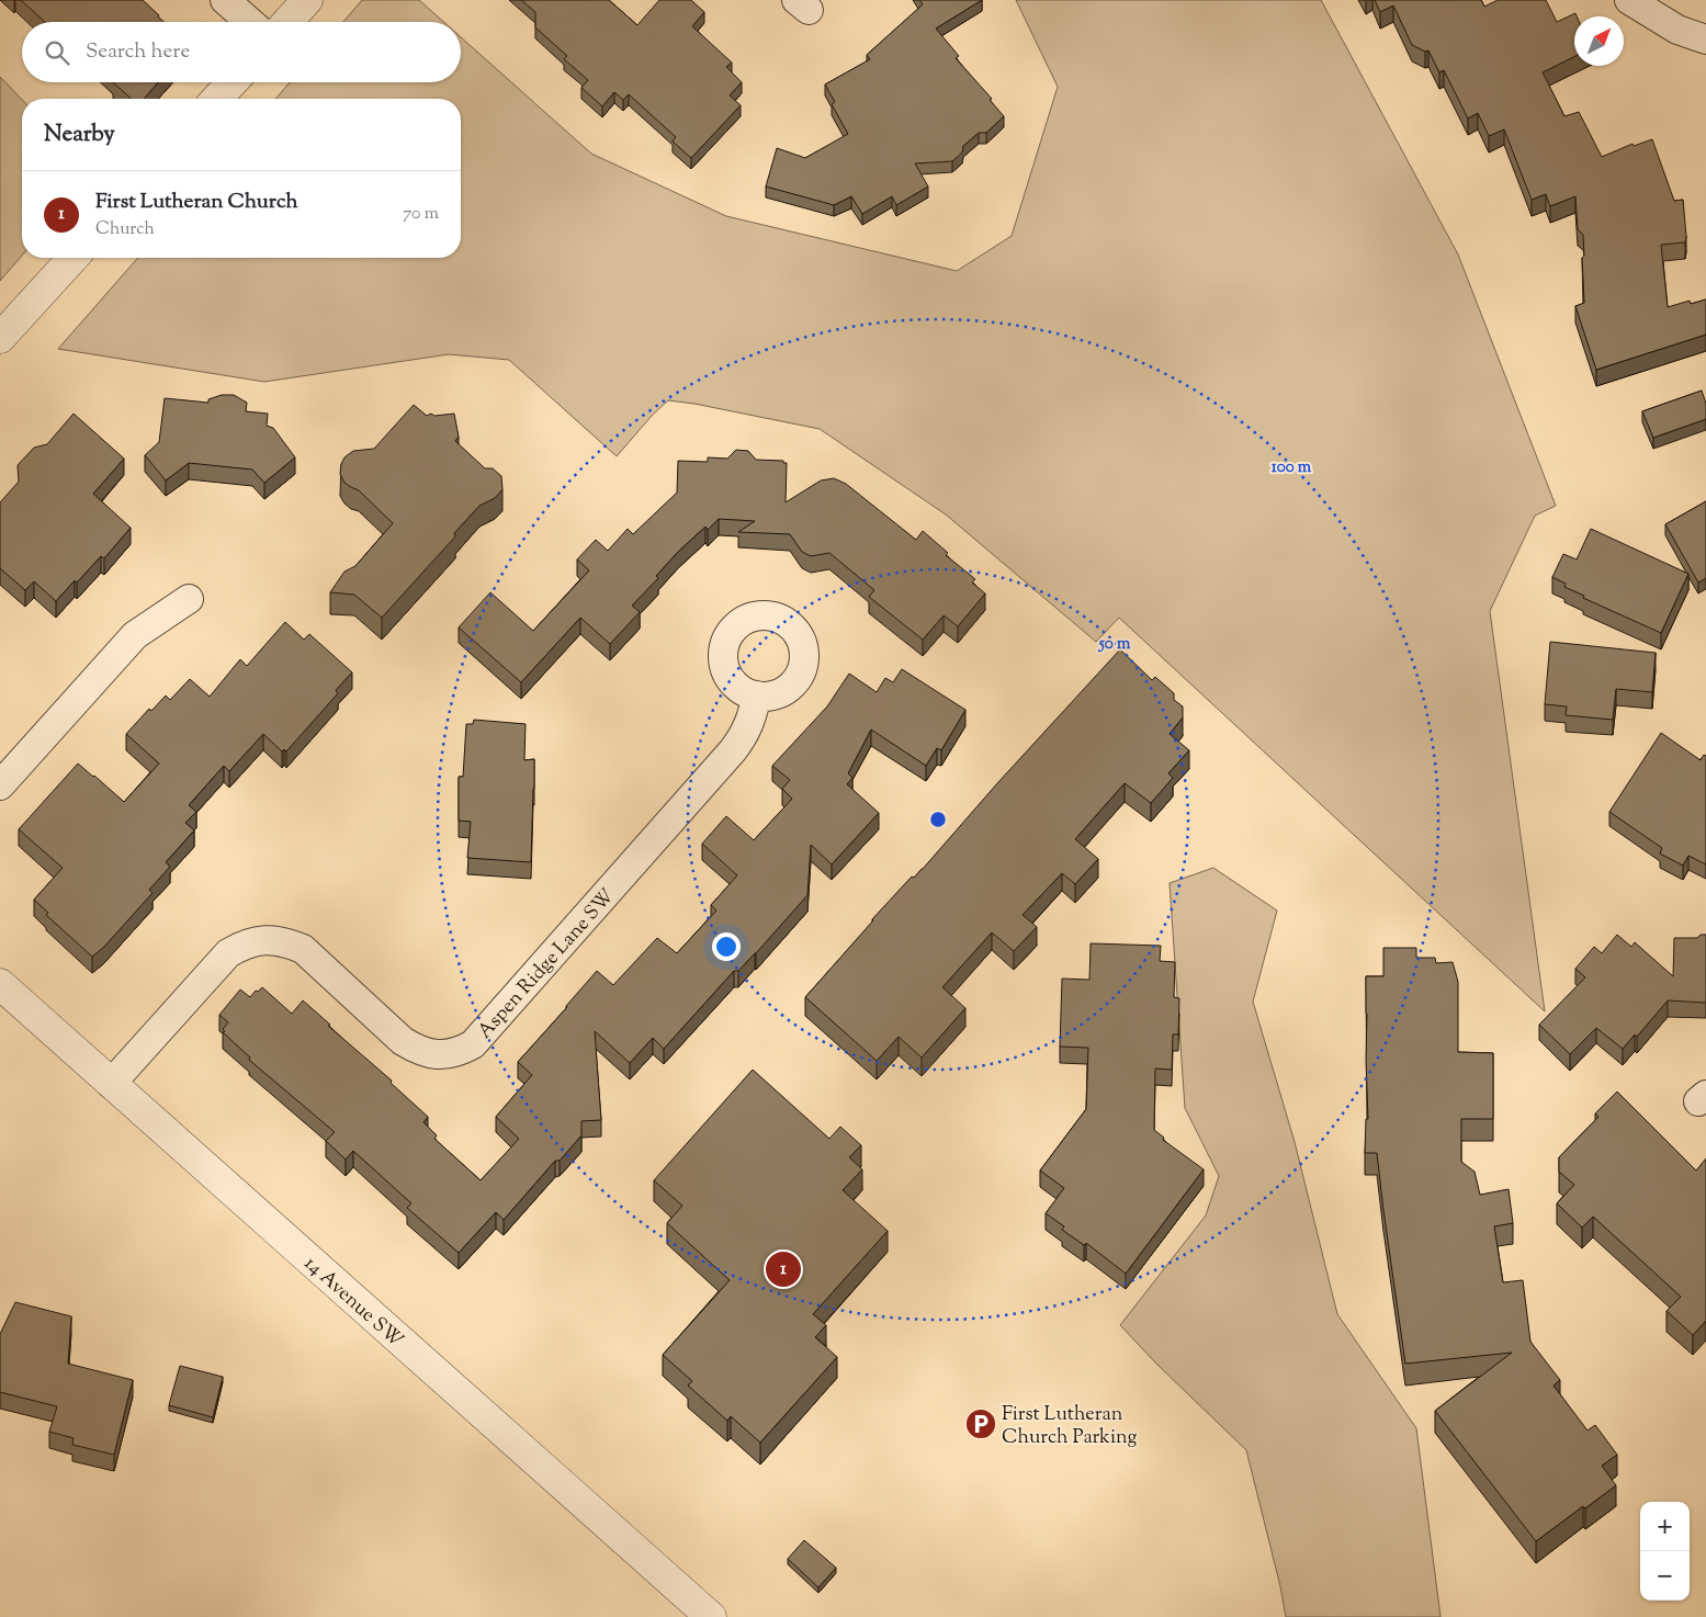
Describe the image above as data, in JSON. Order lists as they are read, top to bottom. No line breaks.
{"streets":{"street":["Aspen Ridge Lane SW","14 Avenue SW"]},"crossings":[["Aspen Ridge Lane SW","14 Avenue SW"]],"places":{"parking":["First Lutheran Church Parking"]},"north":"top right","page":{"search":"Search here","heading":"Nearby","list":[{"mark":"1","name":"First Lutheran Church","note":"Church","value":"70 m"}],"pins":"1","map_buttons":["+","−"]},"rings":["100 m","50 m"]}
